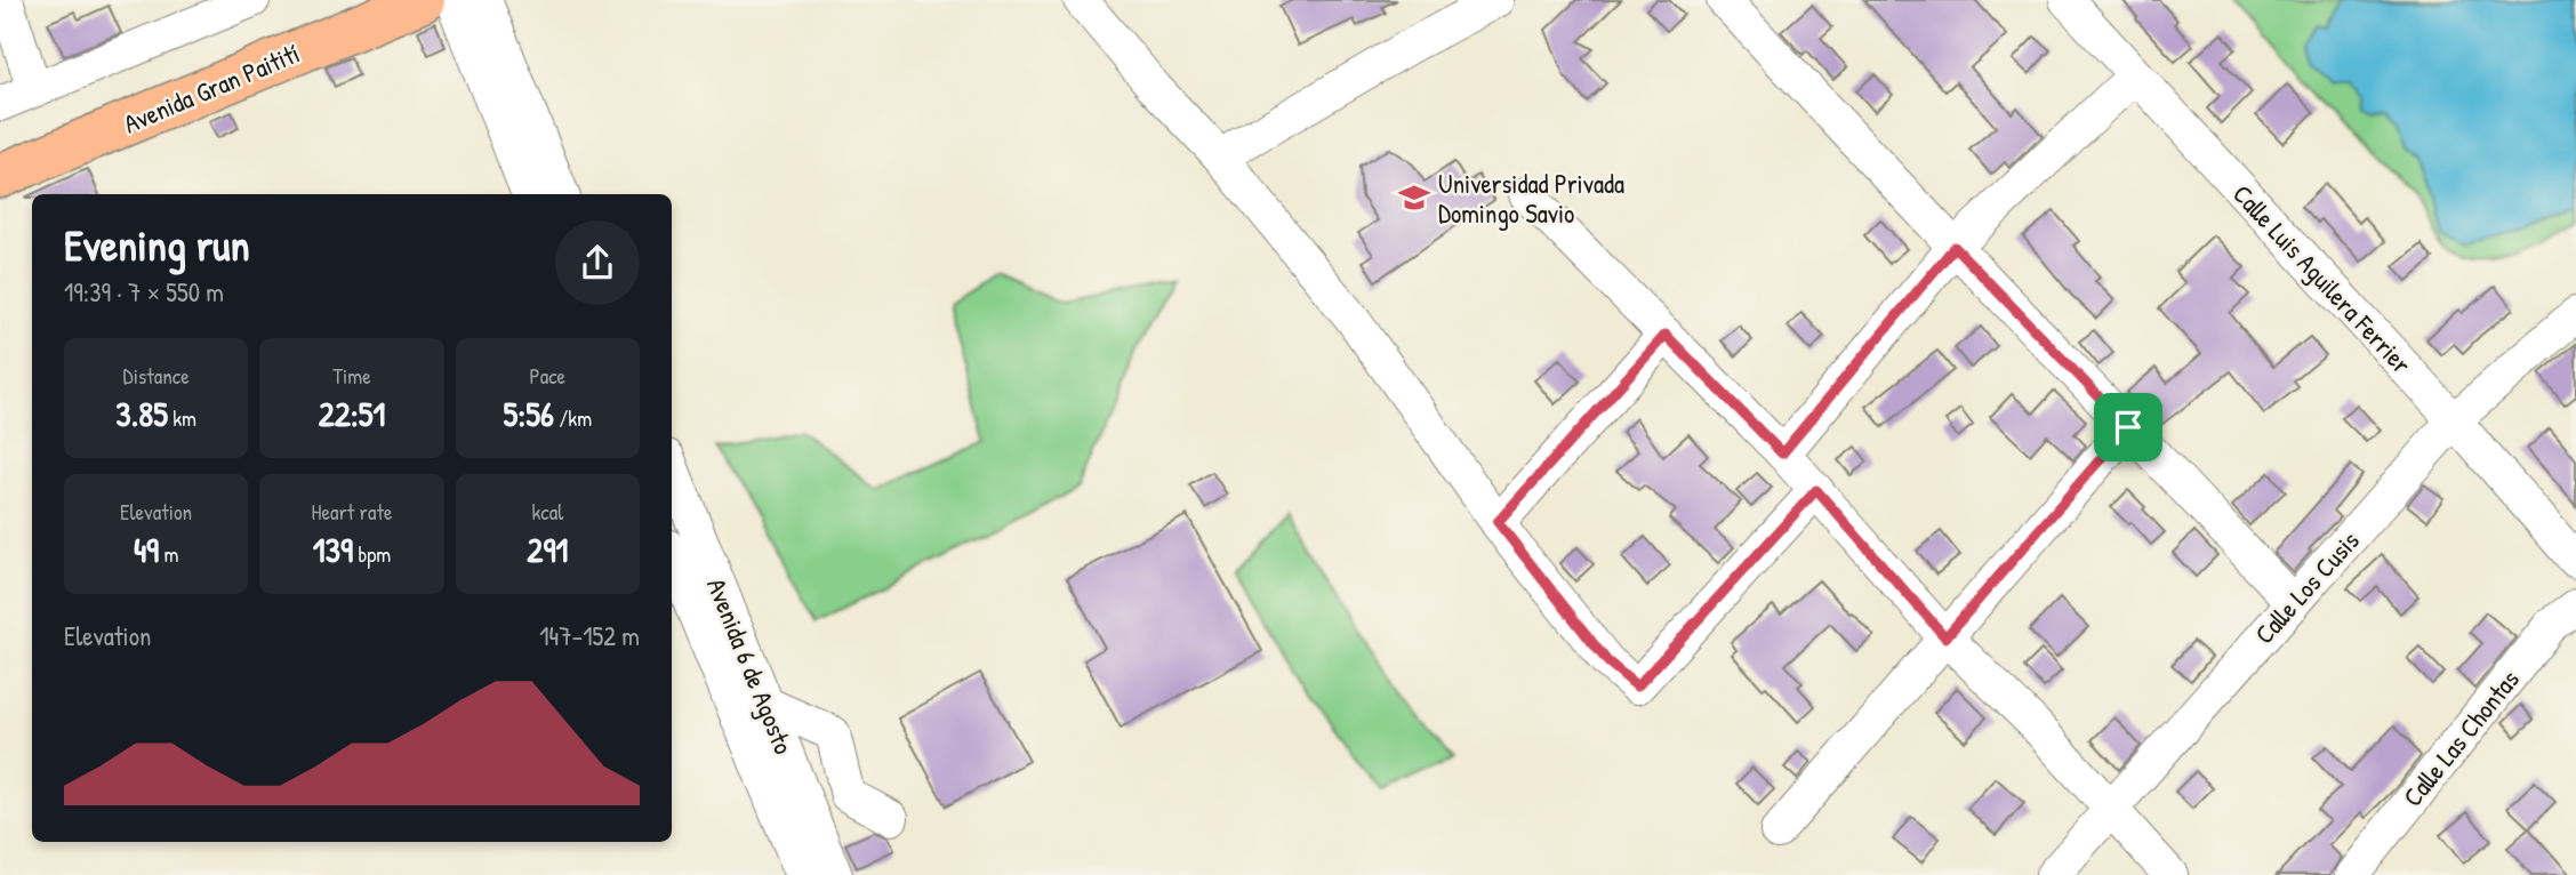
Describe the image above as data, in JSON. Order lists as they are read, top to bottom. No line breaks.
{"streets":{"main road":["Avenida Gran Paitití"],"street":["Calle Luis Aguilera Ferrier","Calle Los Cusis","Avenida 6 de Agosto","Calle Las Chontas"]},"crossings":[["Calle Luis Aguilera Ferrier","Calle Los Cusis"]],"places":{"school or university":["Universidad Privada Domingo Savio"]},"page":{"heading":["Evening run","19:39 · 7 × 550 m"],"stats":[["Distance","3.85 km"],["Time","22:51"],["Pace","5:56 /km"],["Elevation","49 m"],["Heart rate","139 bpm"],["kcal","291"]],"chart":["Elevation","147–152 m"]}}
